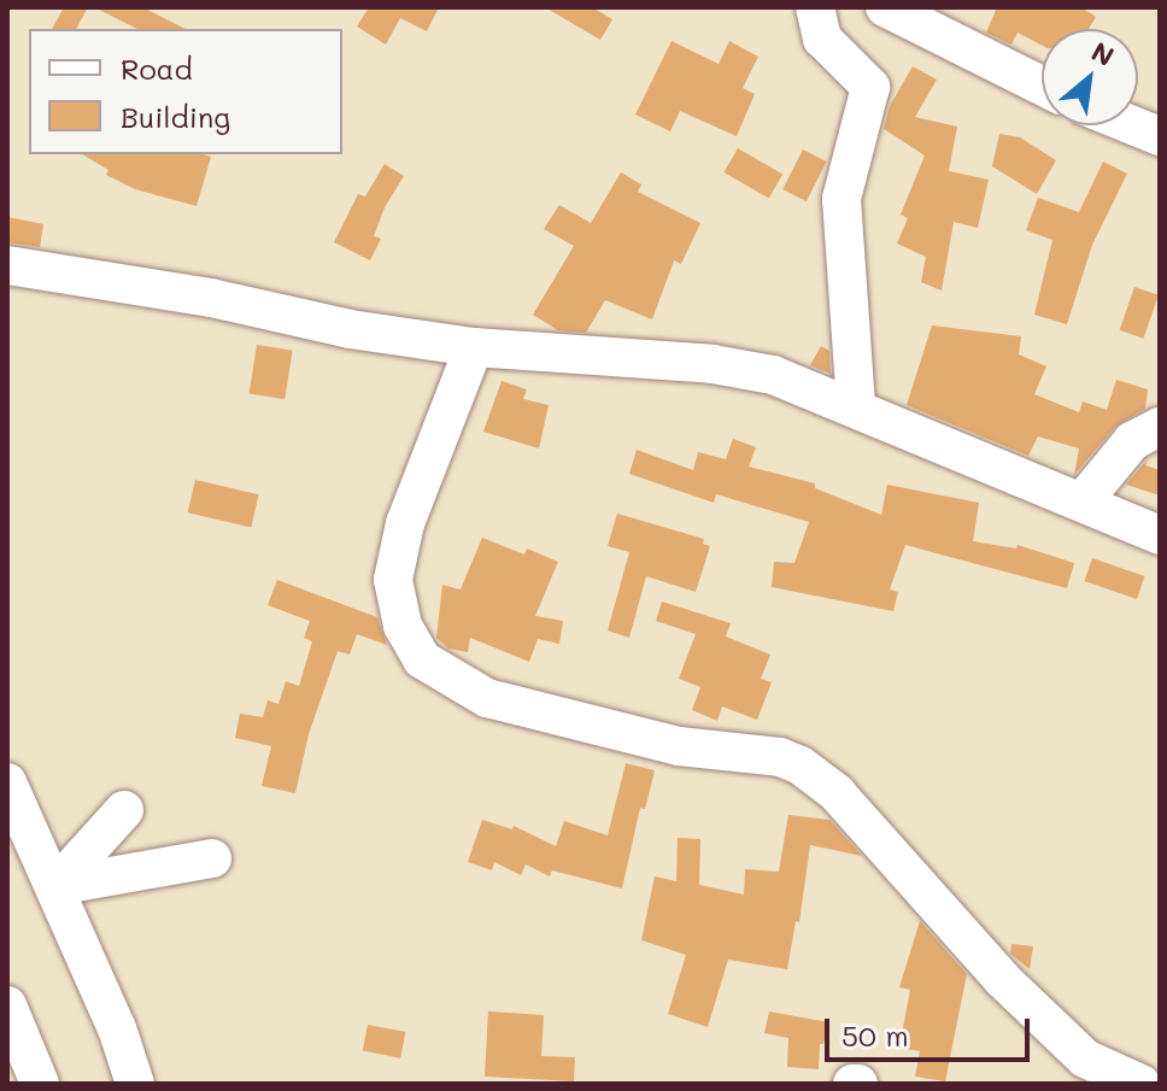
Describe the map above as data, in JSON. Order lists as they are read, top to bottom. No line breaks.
{"legend":["Road","Building"],"scale_bar":"50 m","north":"top right"}
